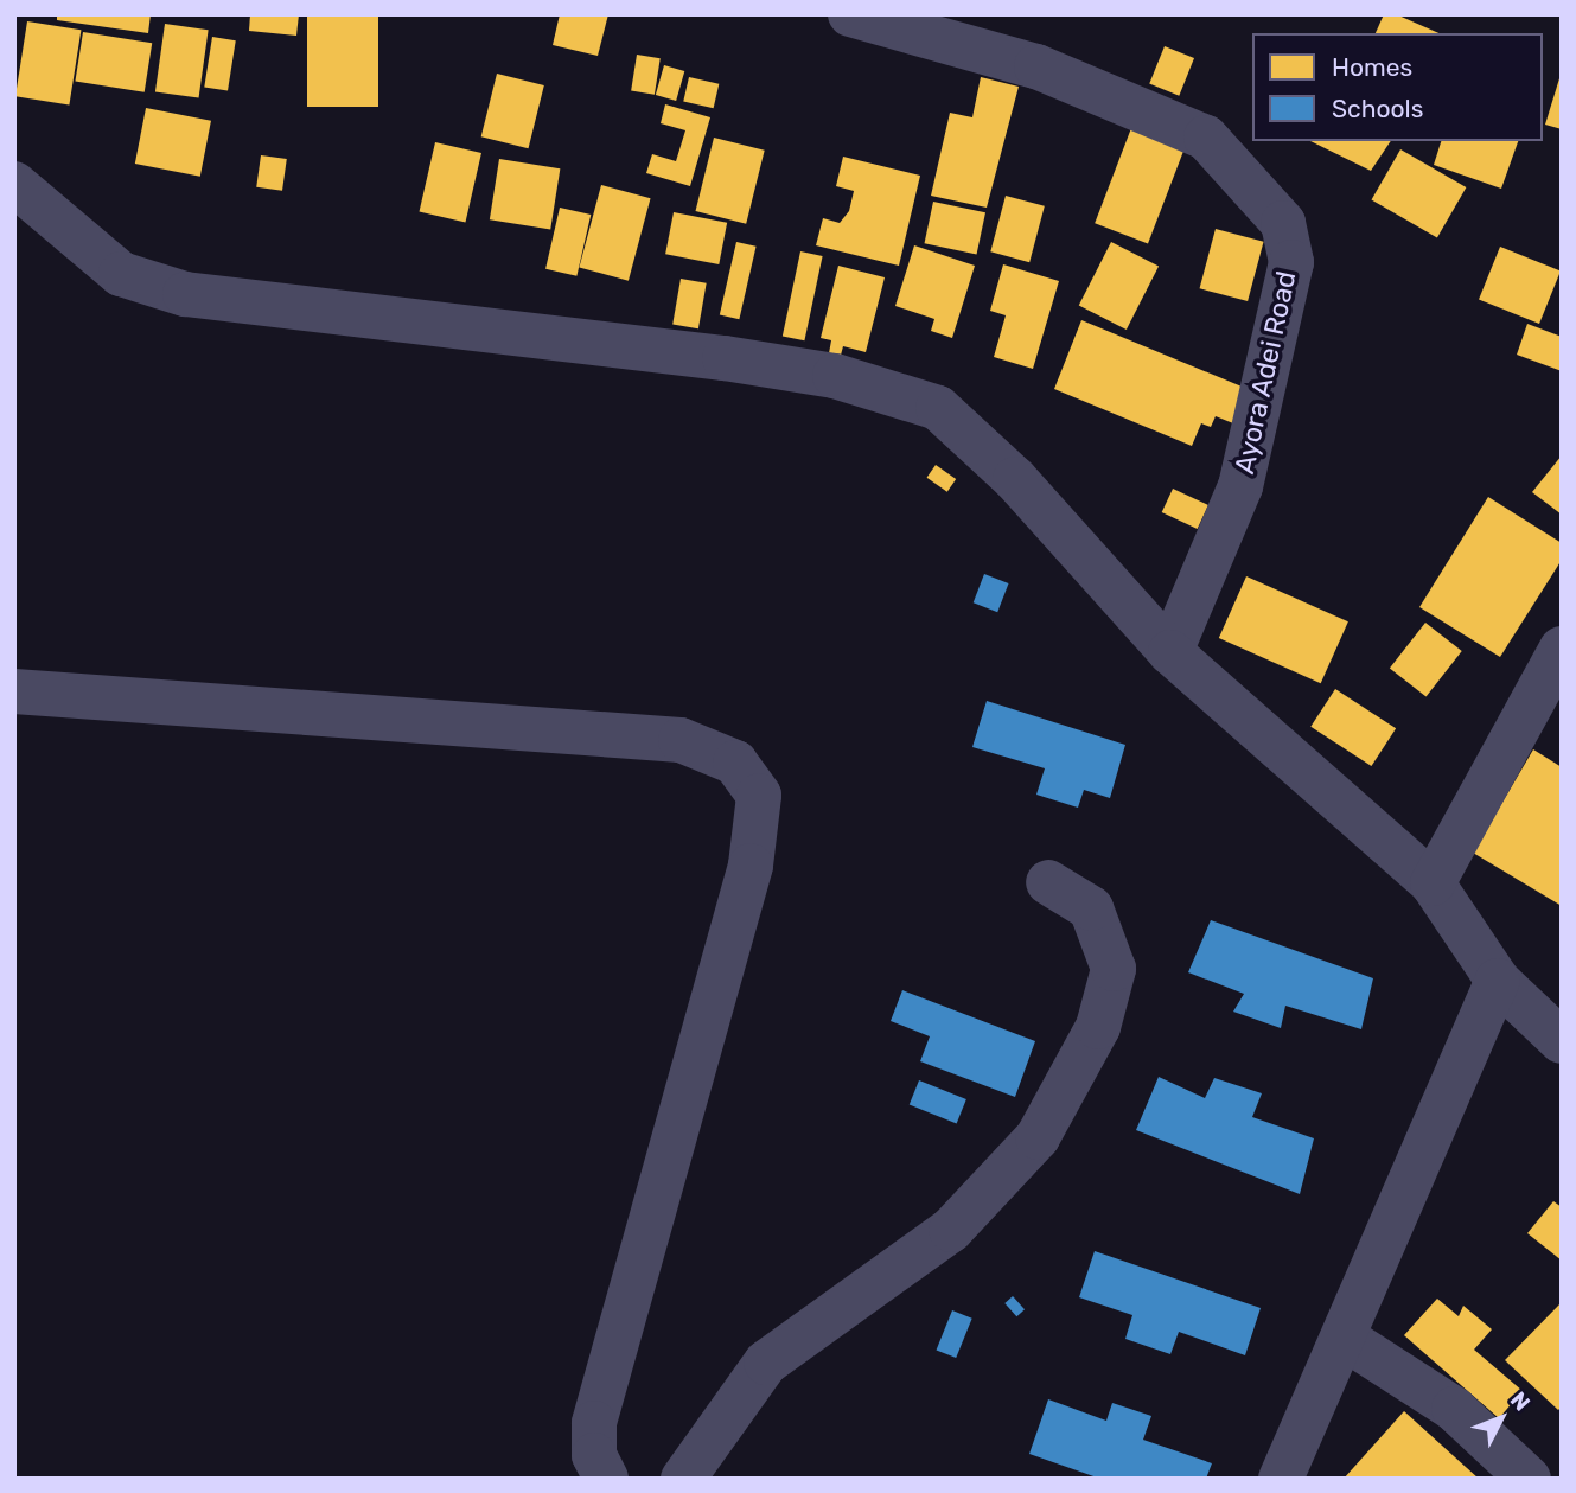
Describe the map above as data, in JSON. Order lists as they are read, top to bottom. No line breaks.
{"streets":{"street":["Ayora Adei Road"]},"legend":["Homes","Schools"],"north":"top right"}
